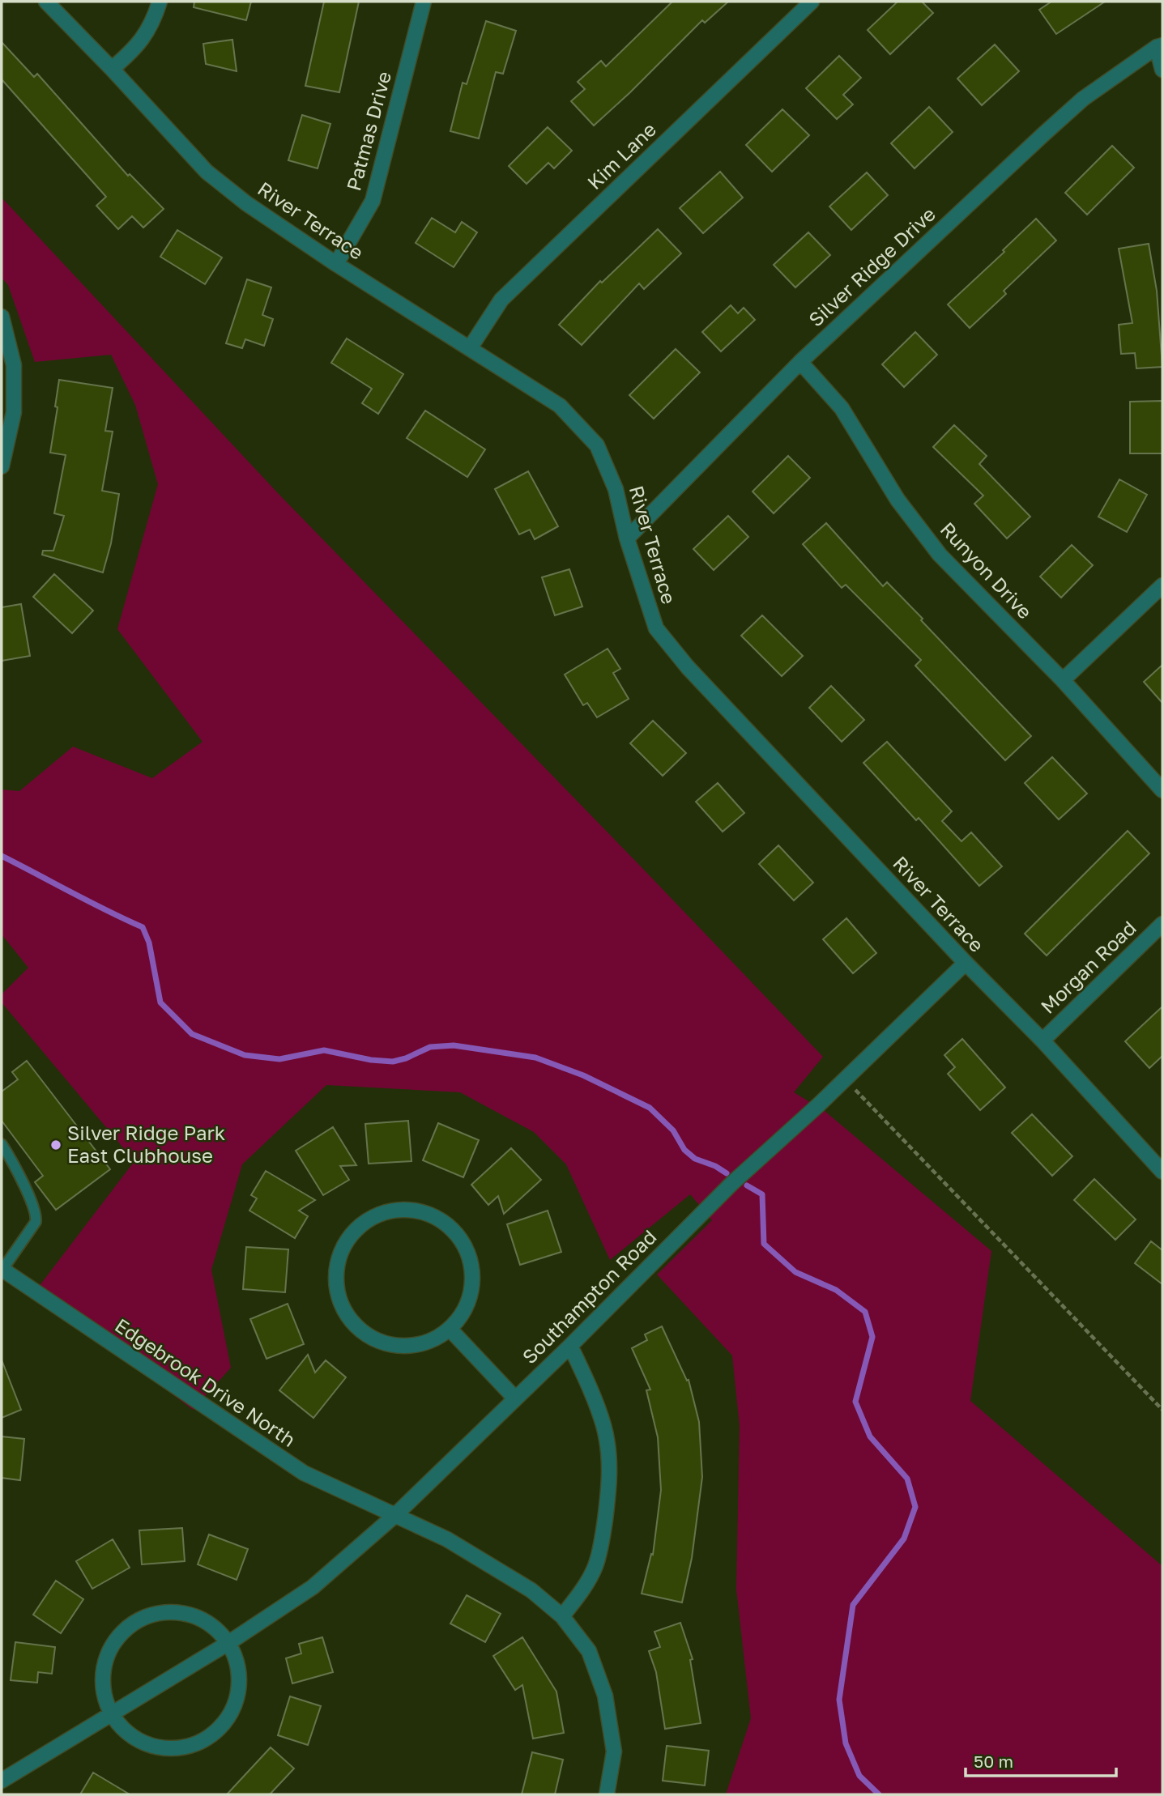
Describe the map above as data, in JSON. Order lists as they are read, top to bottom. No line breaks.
{"streets":{"street":["Patmas Drive","Kim Lane","River Terrace","Silver Ridge Drive","Runyon Drive","Morgan Road","Southampton Road","Edgebrook Drive North"]},"crossings":[["Patmas Drive","River Terrace"],["Kim Lane","River Terrace"],["River Terrace","Silver Ridge Drive"],["River Terrace","Morgan Road"],["River Terrace","Southampton Road"],["Silver Ridge Drive","Runyon Drive"],["Southampton Road","Edgebrook Drive North"]],"places":["Silver Ridge Park East Clubhouse"],"scale_bar":"50 m"}
